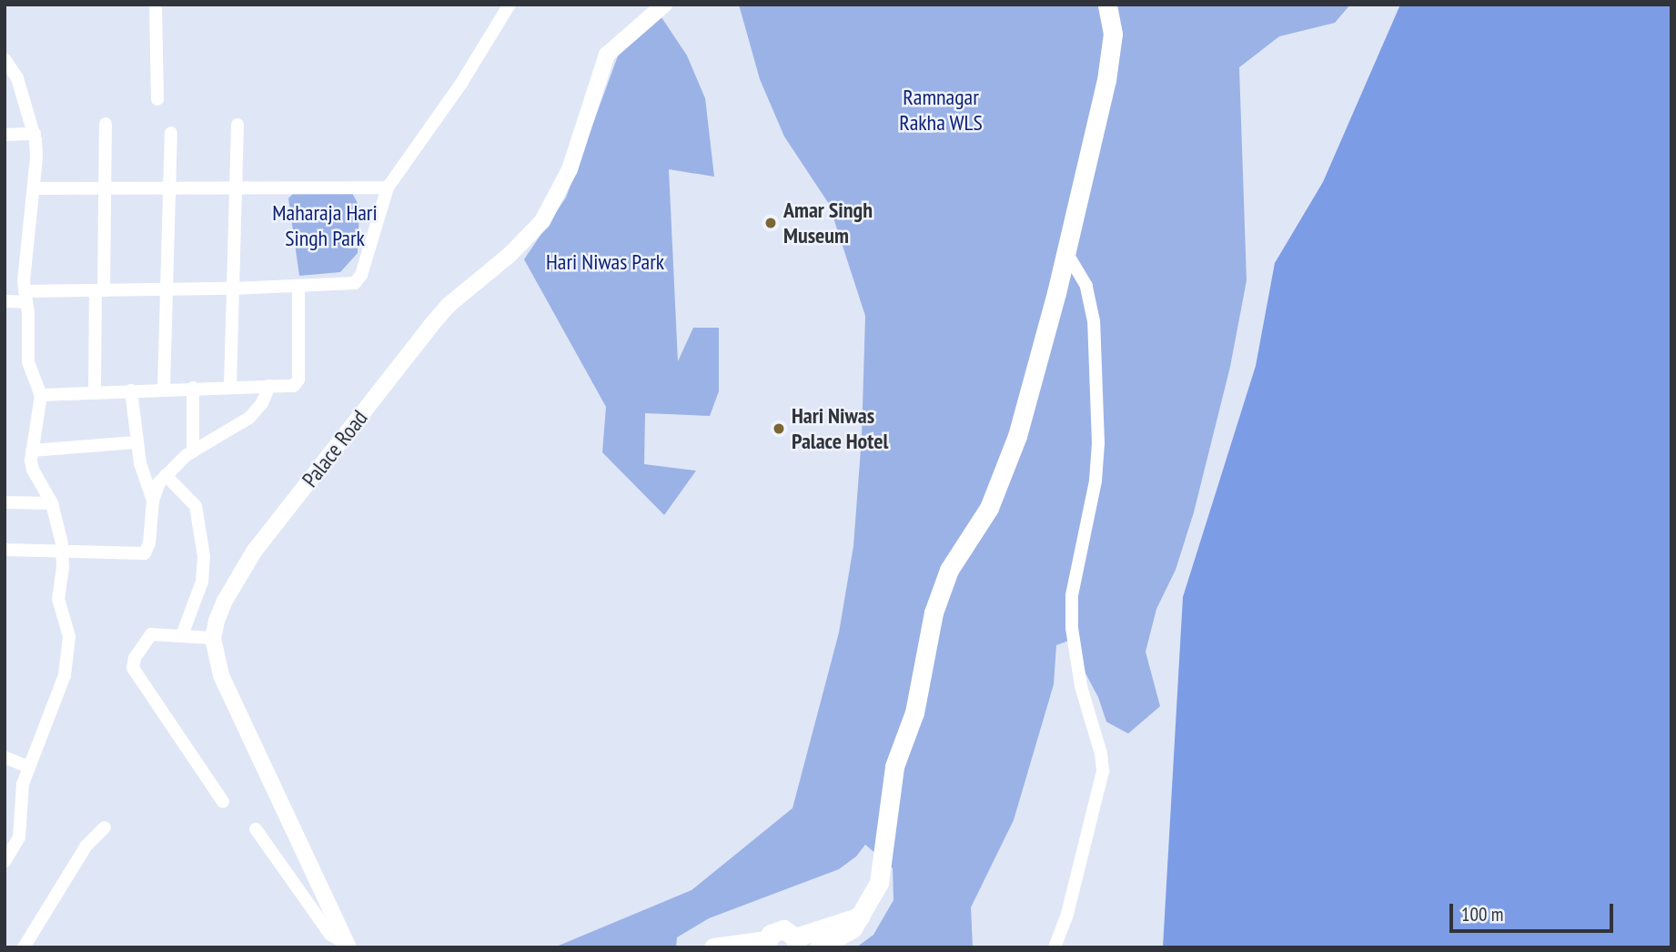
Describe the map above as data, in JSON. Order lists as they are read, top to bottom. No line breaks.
{"streets":{"street":["Palace Road"]},"parks":["Ramnagar Rakha WLS","Maharaja Hari Singh Park","Hari Niwas Park"],"places":["Amar Singh Museum","Hari Niwas Palace Hotel"],"scale_bar":"100 m"}
